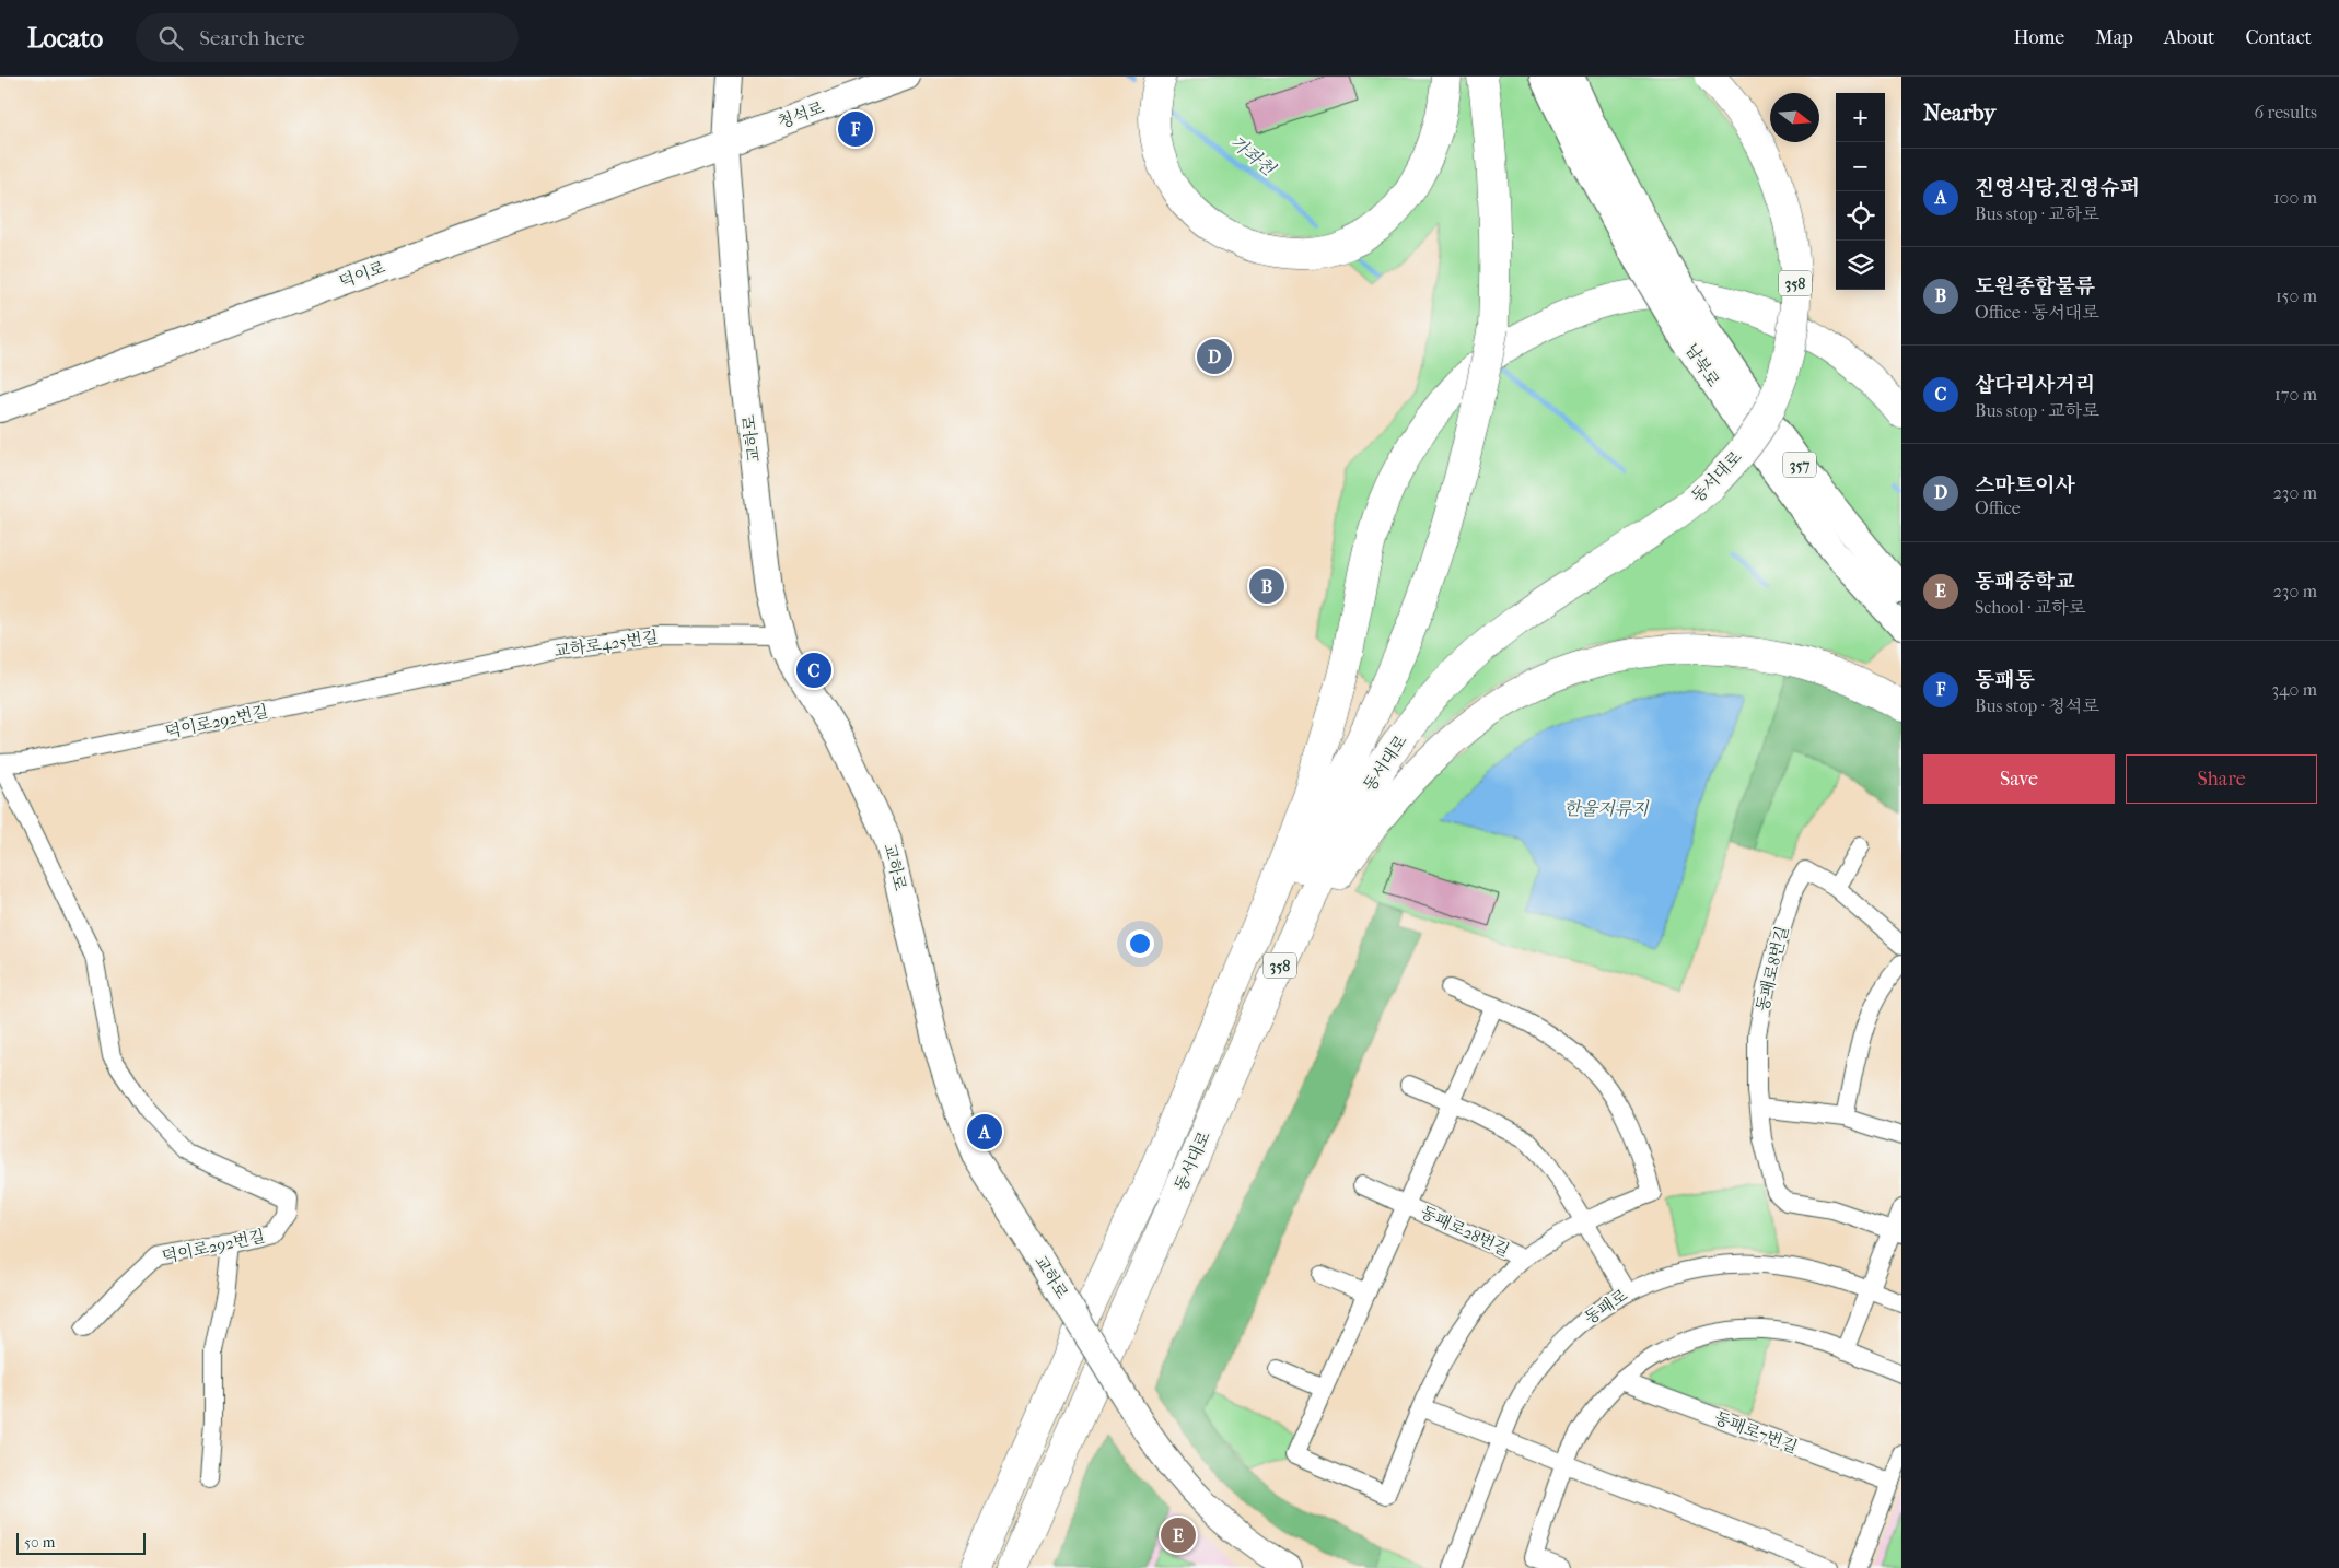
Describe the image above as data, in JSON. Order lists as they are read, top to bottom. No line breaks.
{"streets":{"highway":["358","동서대로"],"main road":["남북로","357"],"street":["청석로","덕이로","교하로","교하로425번길","덕이로292번길","동패로8번길","동패로28번길","동패로","동패로7번길"]},"crossings":[["청석로","덕이로"],["청석로","교하로"],["덕이로","교하로"],["교하로","교하로425번길"],["교하로425번길","덕이로292번길"]],"water":["가좌천","한울저류지"],"scale_bar":"50 m","north":"right","page":{"header":"Locato","search":"Search here","nav":["Home","Map","About","Contact"],"heading":["Nearby","6 results"],"map_buttons":["+","−"],"pins":["F","D","B","C","A","E"],"list":[{"mark":"A","name":"진영식당,진영슈퍼","note":"Bus stop · 교하로","value":"100 m"},{"mark":"B","name":"도원종합물류","note":"Office · 동서대로","value":"150 m"},{"mark":"C","name":"삽다리사거리","note":"Bus stop · 교하로","value":"170 m"},{"mark":"D","name":"스마트이사","note":"Office","value":"230 m"},{"mark":"E","name":"동패중학교","note":"School · 교하로","value":"230 m"},{"mark":"F","name":"동패동","note":"Bus stop · 청석로","value":"340 m"}],"buttons":["Save","Share"],"scale":"50 m"}}
